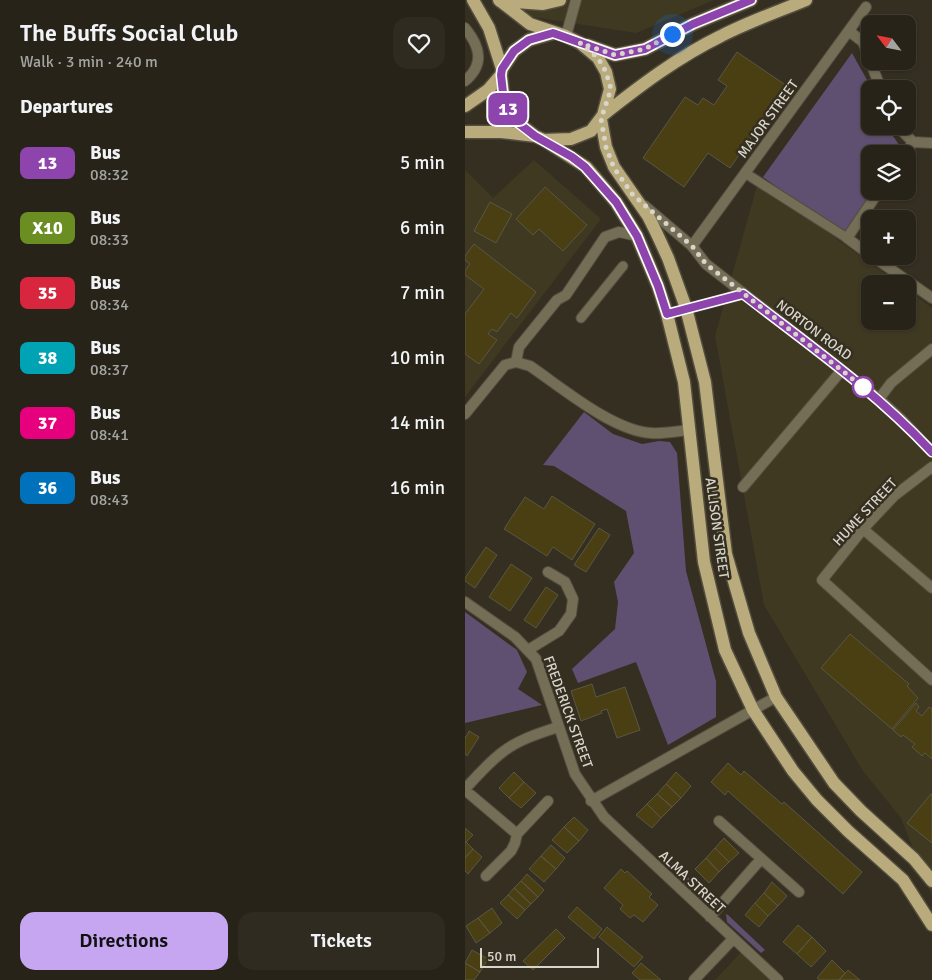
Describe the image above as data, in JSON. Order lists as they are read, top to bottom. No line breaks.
{"streets":{"main road":["ALLISON STREET"],"street":["MAJOR STREET","NORTON ROAD","HUME STREET","FREDERICK STREET","ALMA STREET"]},"crossings":[["MAJOR STREET","NORTON ROAD"],["NORTON ROAD","ALLISON STREET"],["FREDERICK STREET","ALMA STREET"]],"lines":["bus line 13"],"scale_bar":"50 m","north":"top left","page":{"heading":[["The Buffs Social Club","Walk · 3 min · 240 m"],"Departures"],"on_map":"13","map_buttons":["+","−"],"list":[{"mark":"13","name":"Bus","note":"08:32","value":"5 min"},{"mark":"X10","name":"Bus","note":"08:33","value":"6 min"},{"mark":"35","name":"Bus","note":"08:34","value":"7 min"},{"mark":"38","name":"Bus","note":"08:37","value":"10 min"},{"mark":"37","name":"Bus","note":"08:41","value":"14 min"},{"mark":"36","name":"Bus","note":"08:43","value":"16 min"}],"buttons":["Directions","Tickets"],"scale":"50 m"}}
